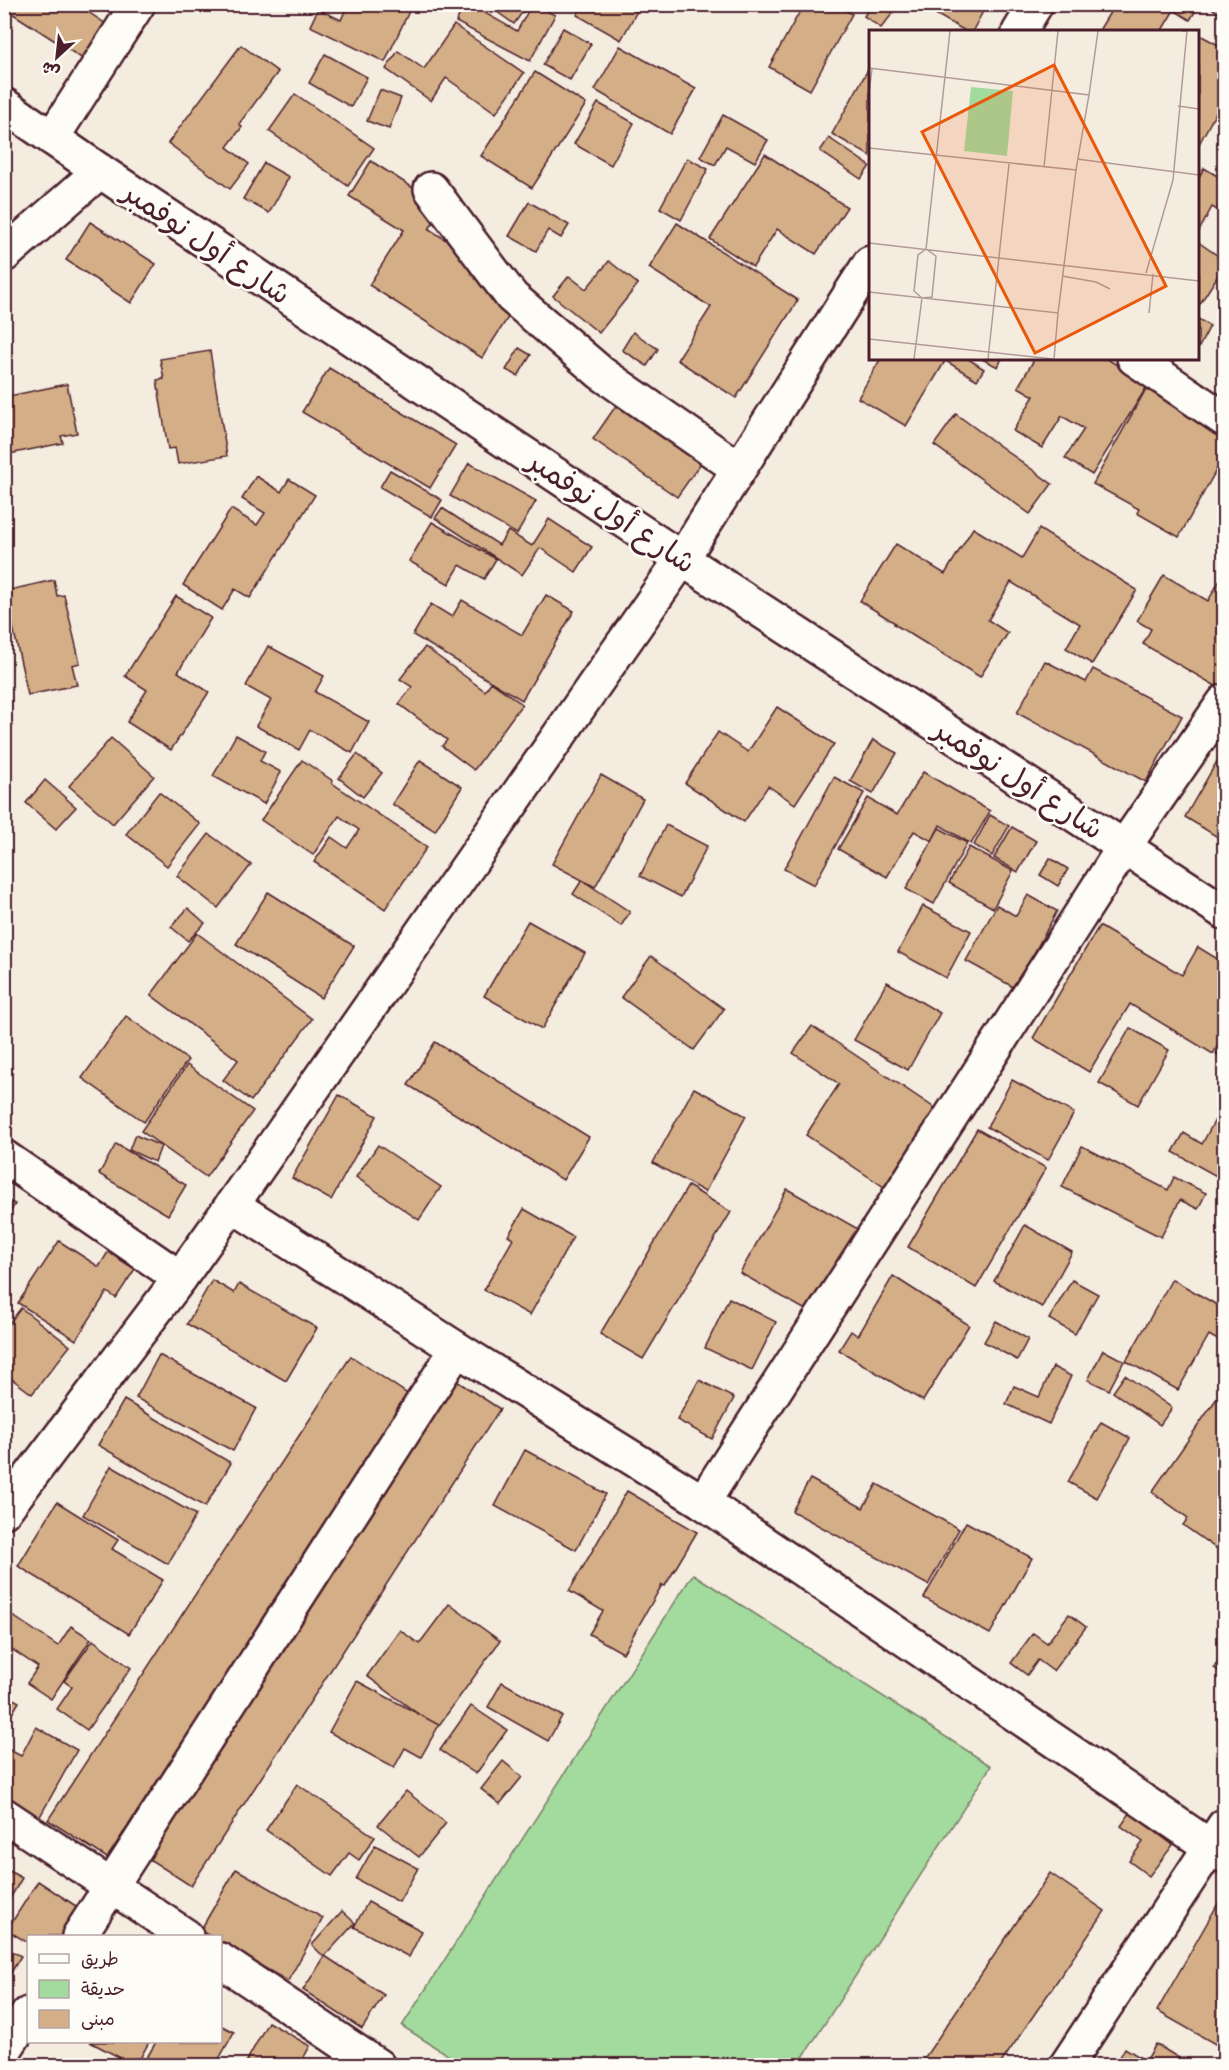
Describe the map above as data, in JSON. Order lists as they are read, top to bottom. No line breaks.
{"streets":{"street":["شارع أول نوفمبر"]},"legend":["طريق","حديقة","مبنى"],"north":"bottom left"}
